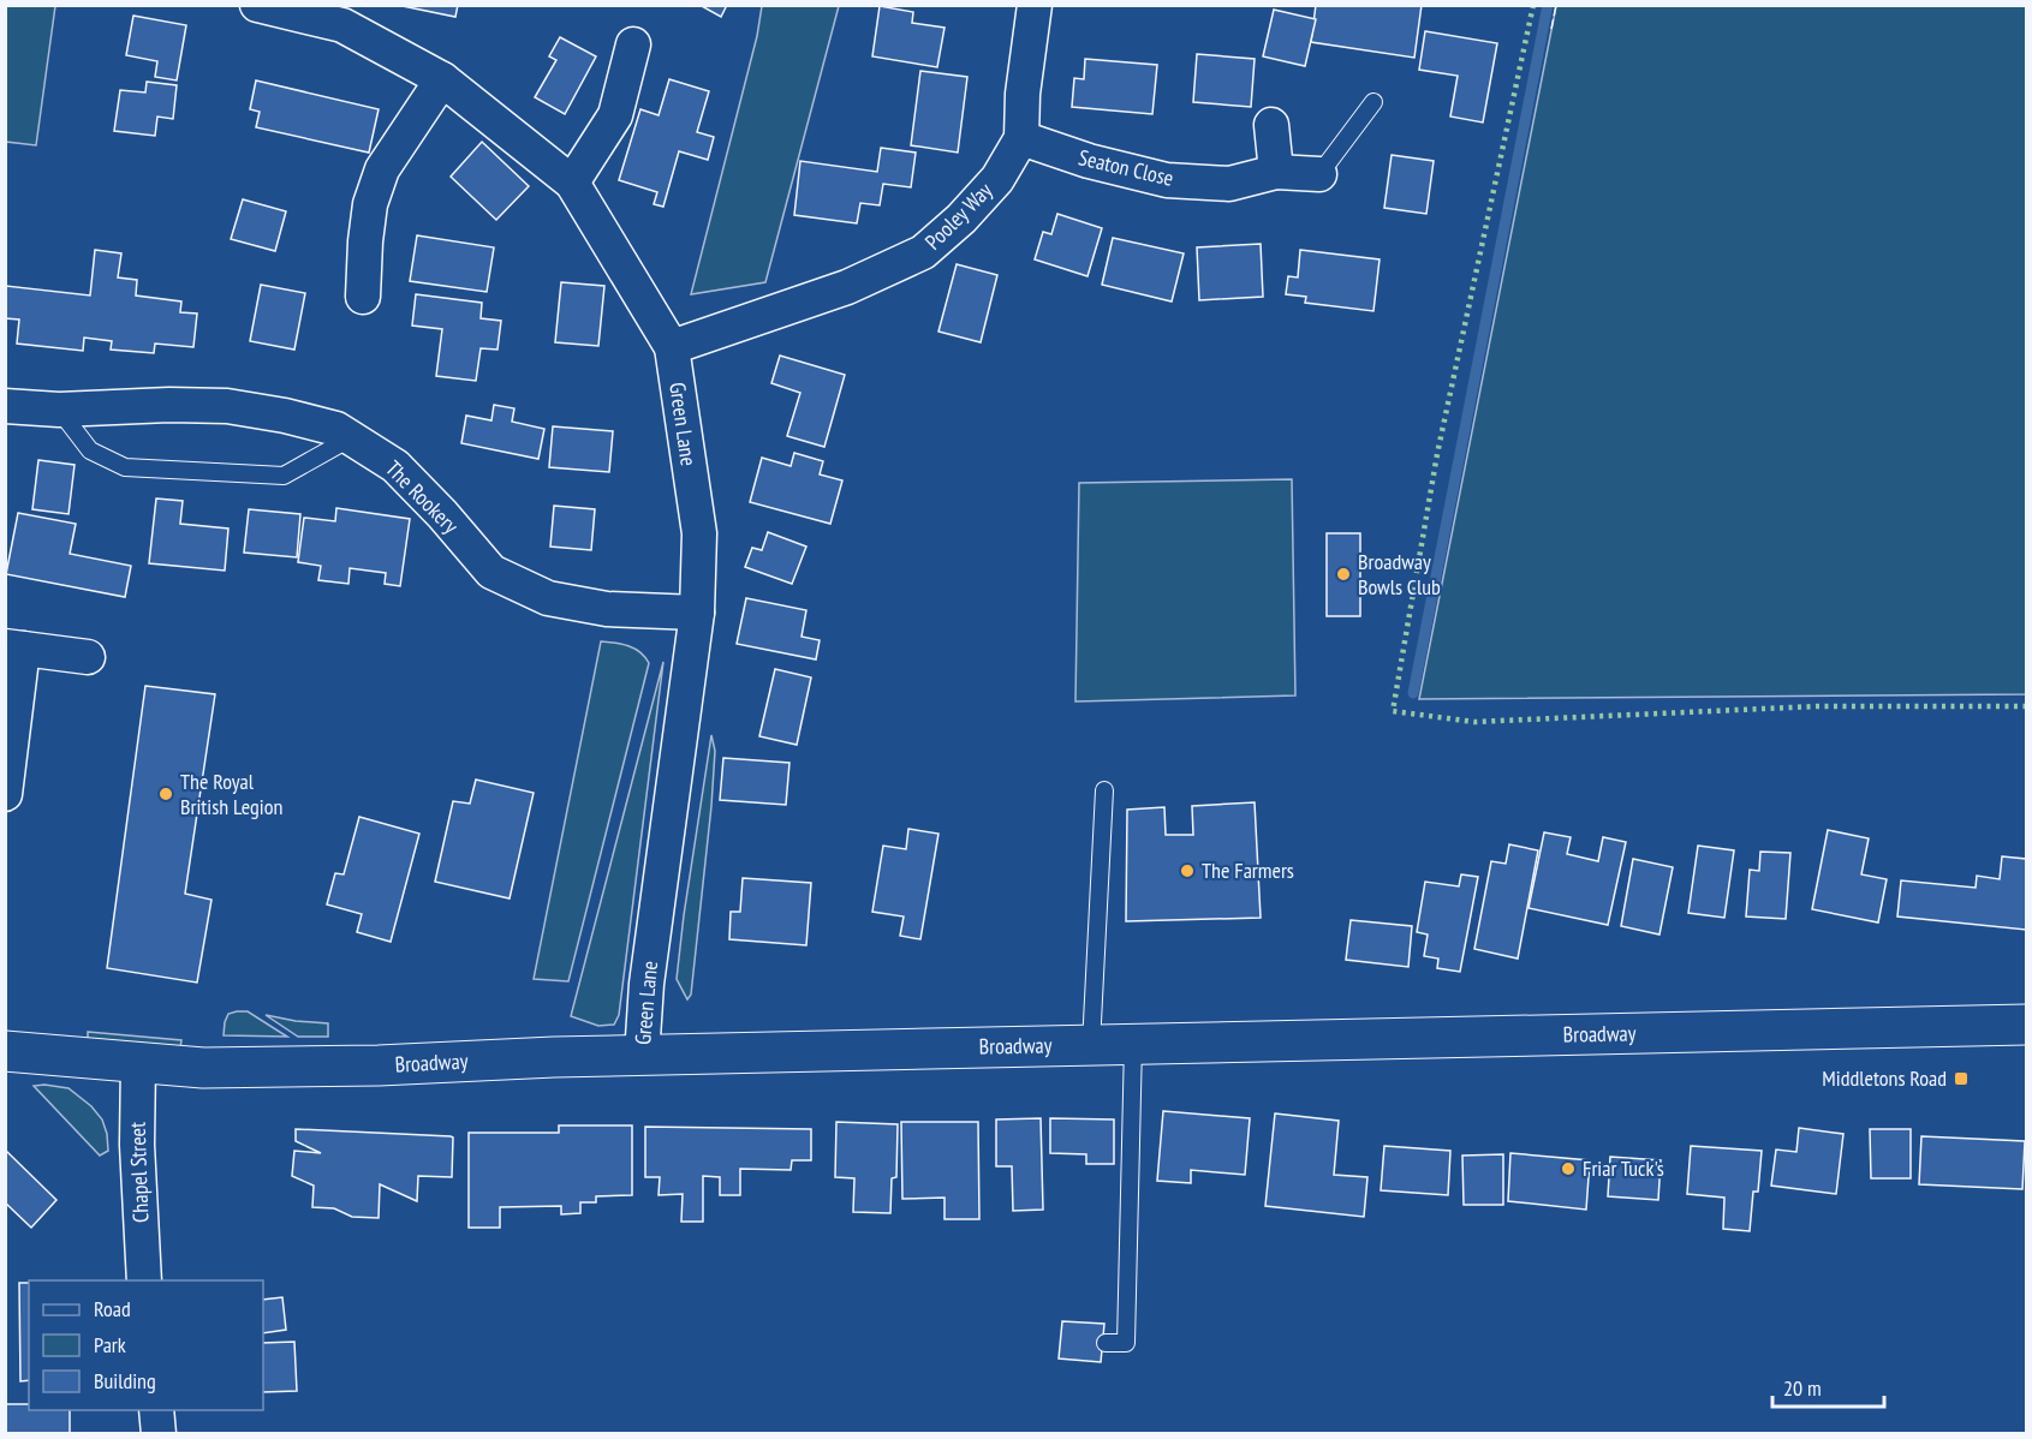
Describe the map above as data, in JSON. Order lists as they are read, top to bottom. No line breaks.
{"streets":{"main road":["Broadway"],"street":["Seaton Close","Pooley Way","Green Lane","The Rookery","Chapel Street"]},"crossings":[["Seaton Close","Pooley Way"],["Pooley Way","Green Lane"],["Green Lane","The Rookery"],["Green Lane","Broadway"],["Broadway","Chapel Street"]],"places":{"other":["Broadway Bowls Club","The Royal British Legion","The Farmers","Friar Tuck's"],"transit":["Middletons Road"]},"legend":["Road","Park","Building"],"scale_bar":"20 m"}
